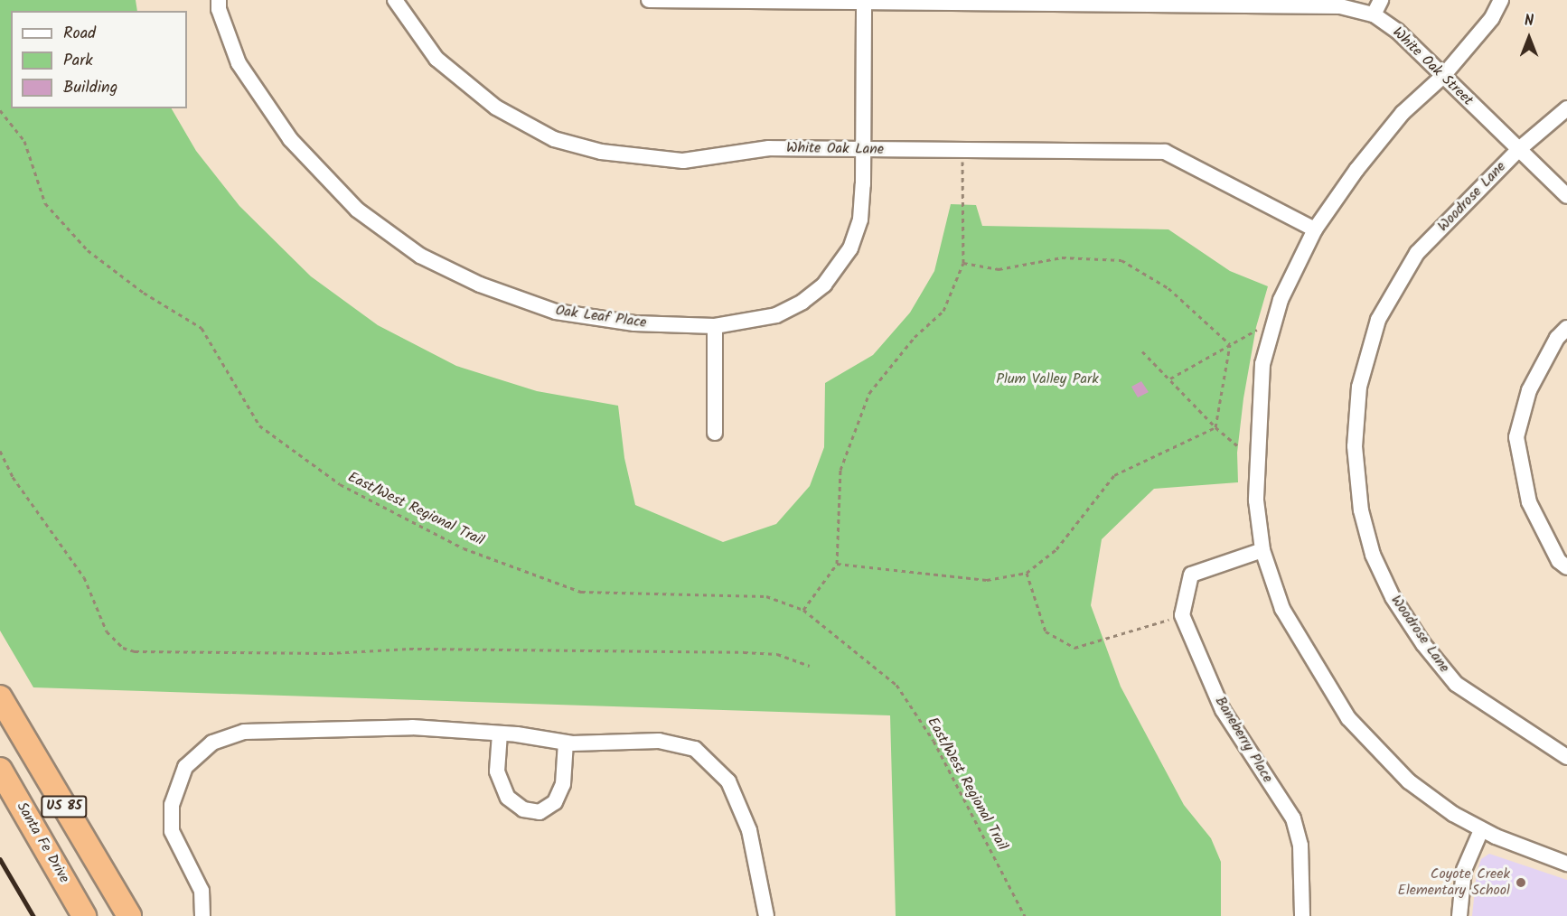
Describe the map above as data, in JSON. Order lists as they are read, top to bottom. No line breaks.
{"streets":{"highway":["US 85","Santa Fe Drive"],"street":["White Oak Street","White Oak Lane","Woodrose Lane","Oak Leaf Place","Baneberry Place"],"path":["East/West Regional Trail"]},"crossings":[["White Oak Street","Woodrose Lane"],["White Oak Street","Oak Leaf Place"],["White Oak Lane","Oak Leaf Place"]],"parks":["Plum Valley Park"],"places":["Coyote Creek Elementary School"],"legend":["Road","Park","Building"],"north":"top"}
